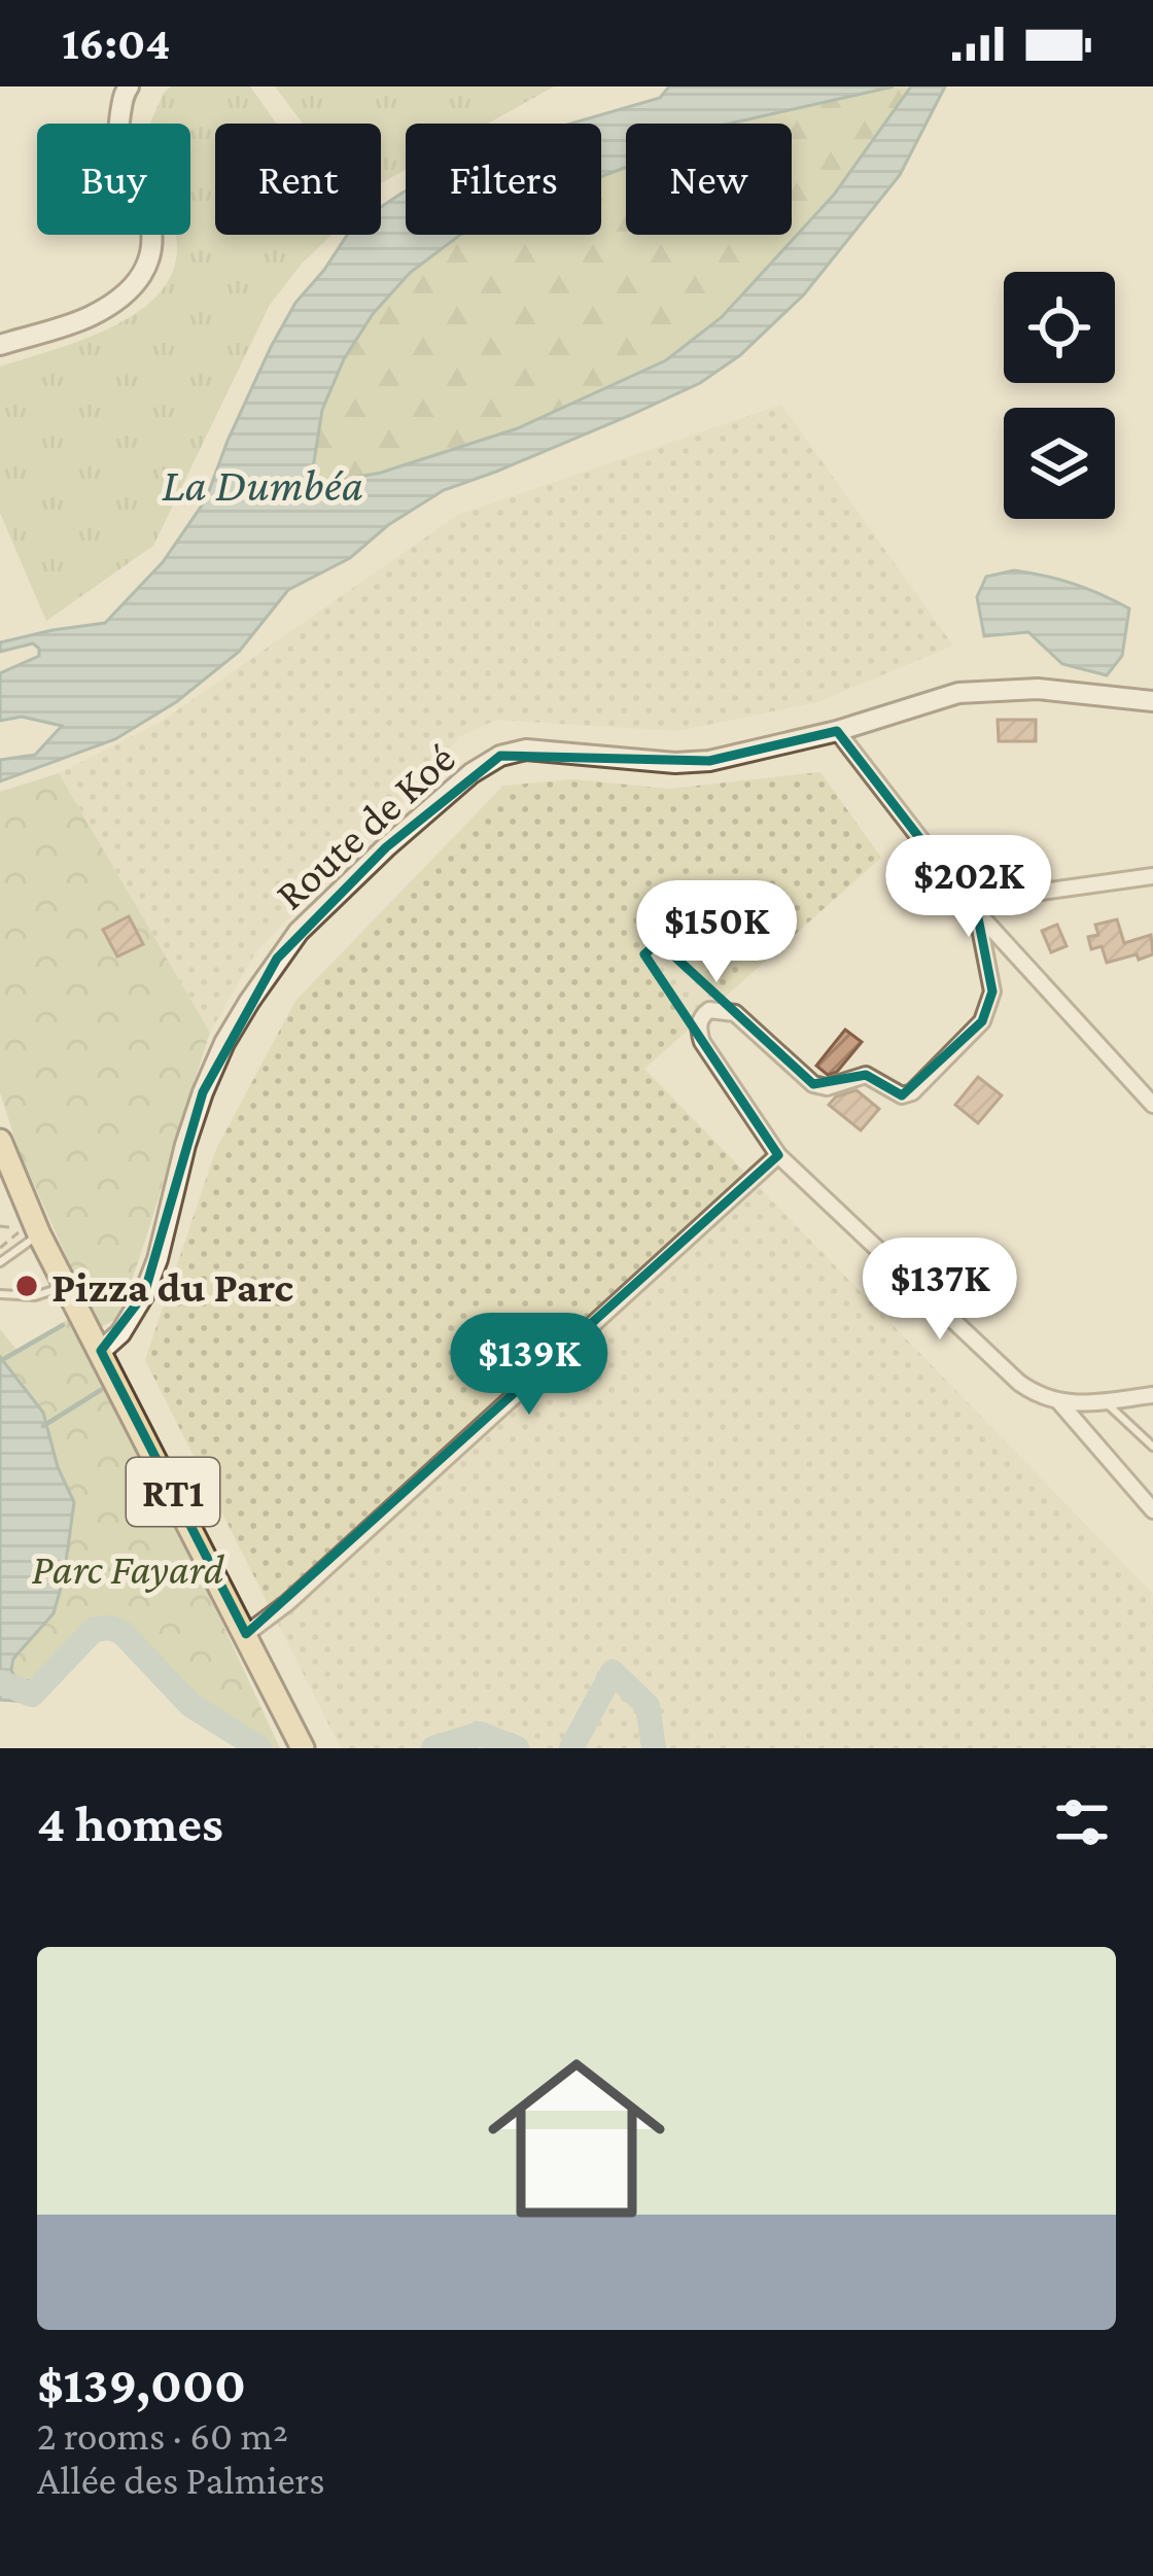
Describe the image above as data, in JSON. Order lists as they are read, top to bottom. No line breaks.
{"streets":{"main road":["RT1"],"street":["Route de Koé"]},"crossings":[["Route de Koé","RT1"]],"water":["La Dumbéa"],"parks":["Parc Fayard"],"places":["Pizza du Parc"],"page":{"status":"16:04","chip":["Buy","Rent","Filters","New"],"price":["$202K","$150K","$137K","$139K"],"heading":"4 homes","list":[{"name":"$139,000","note":"2 rooms · 60 m² · Allée des Palmiers"}]}}
